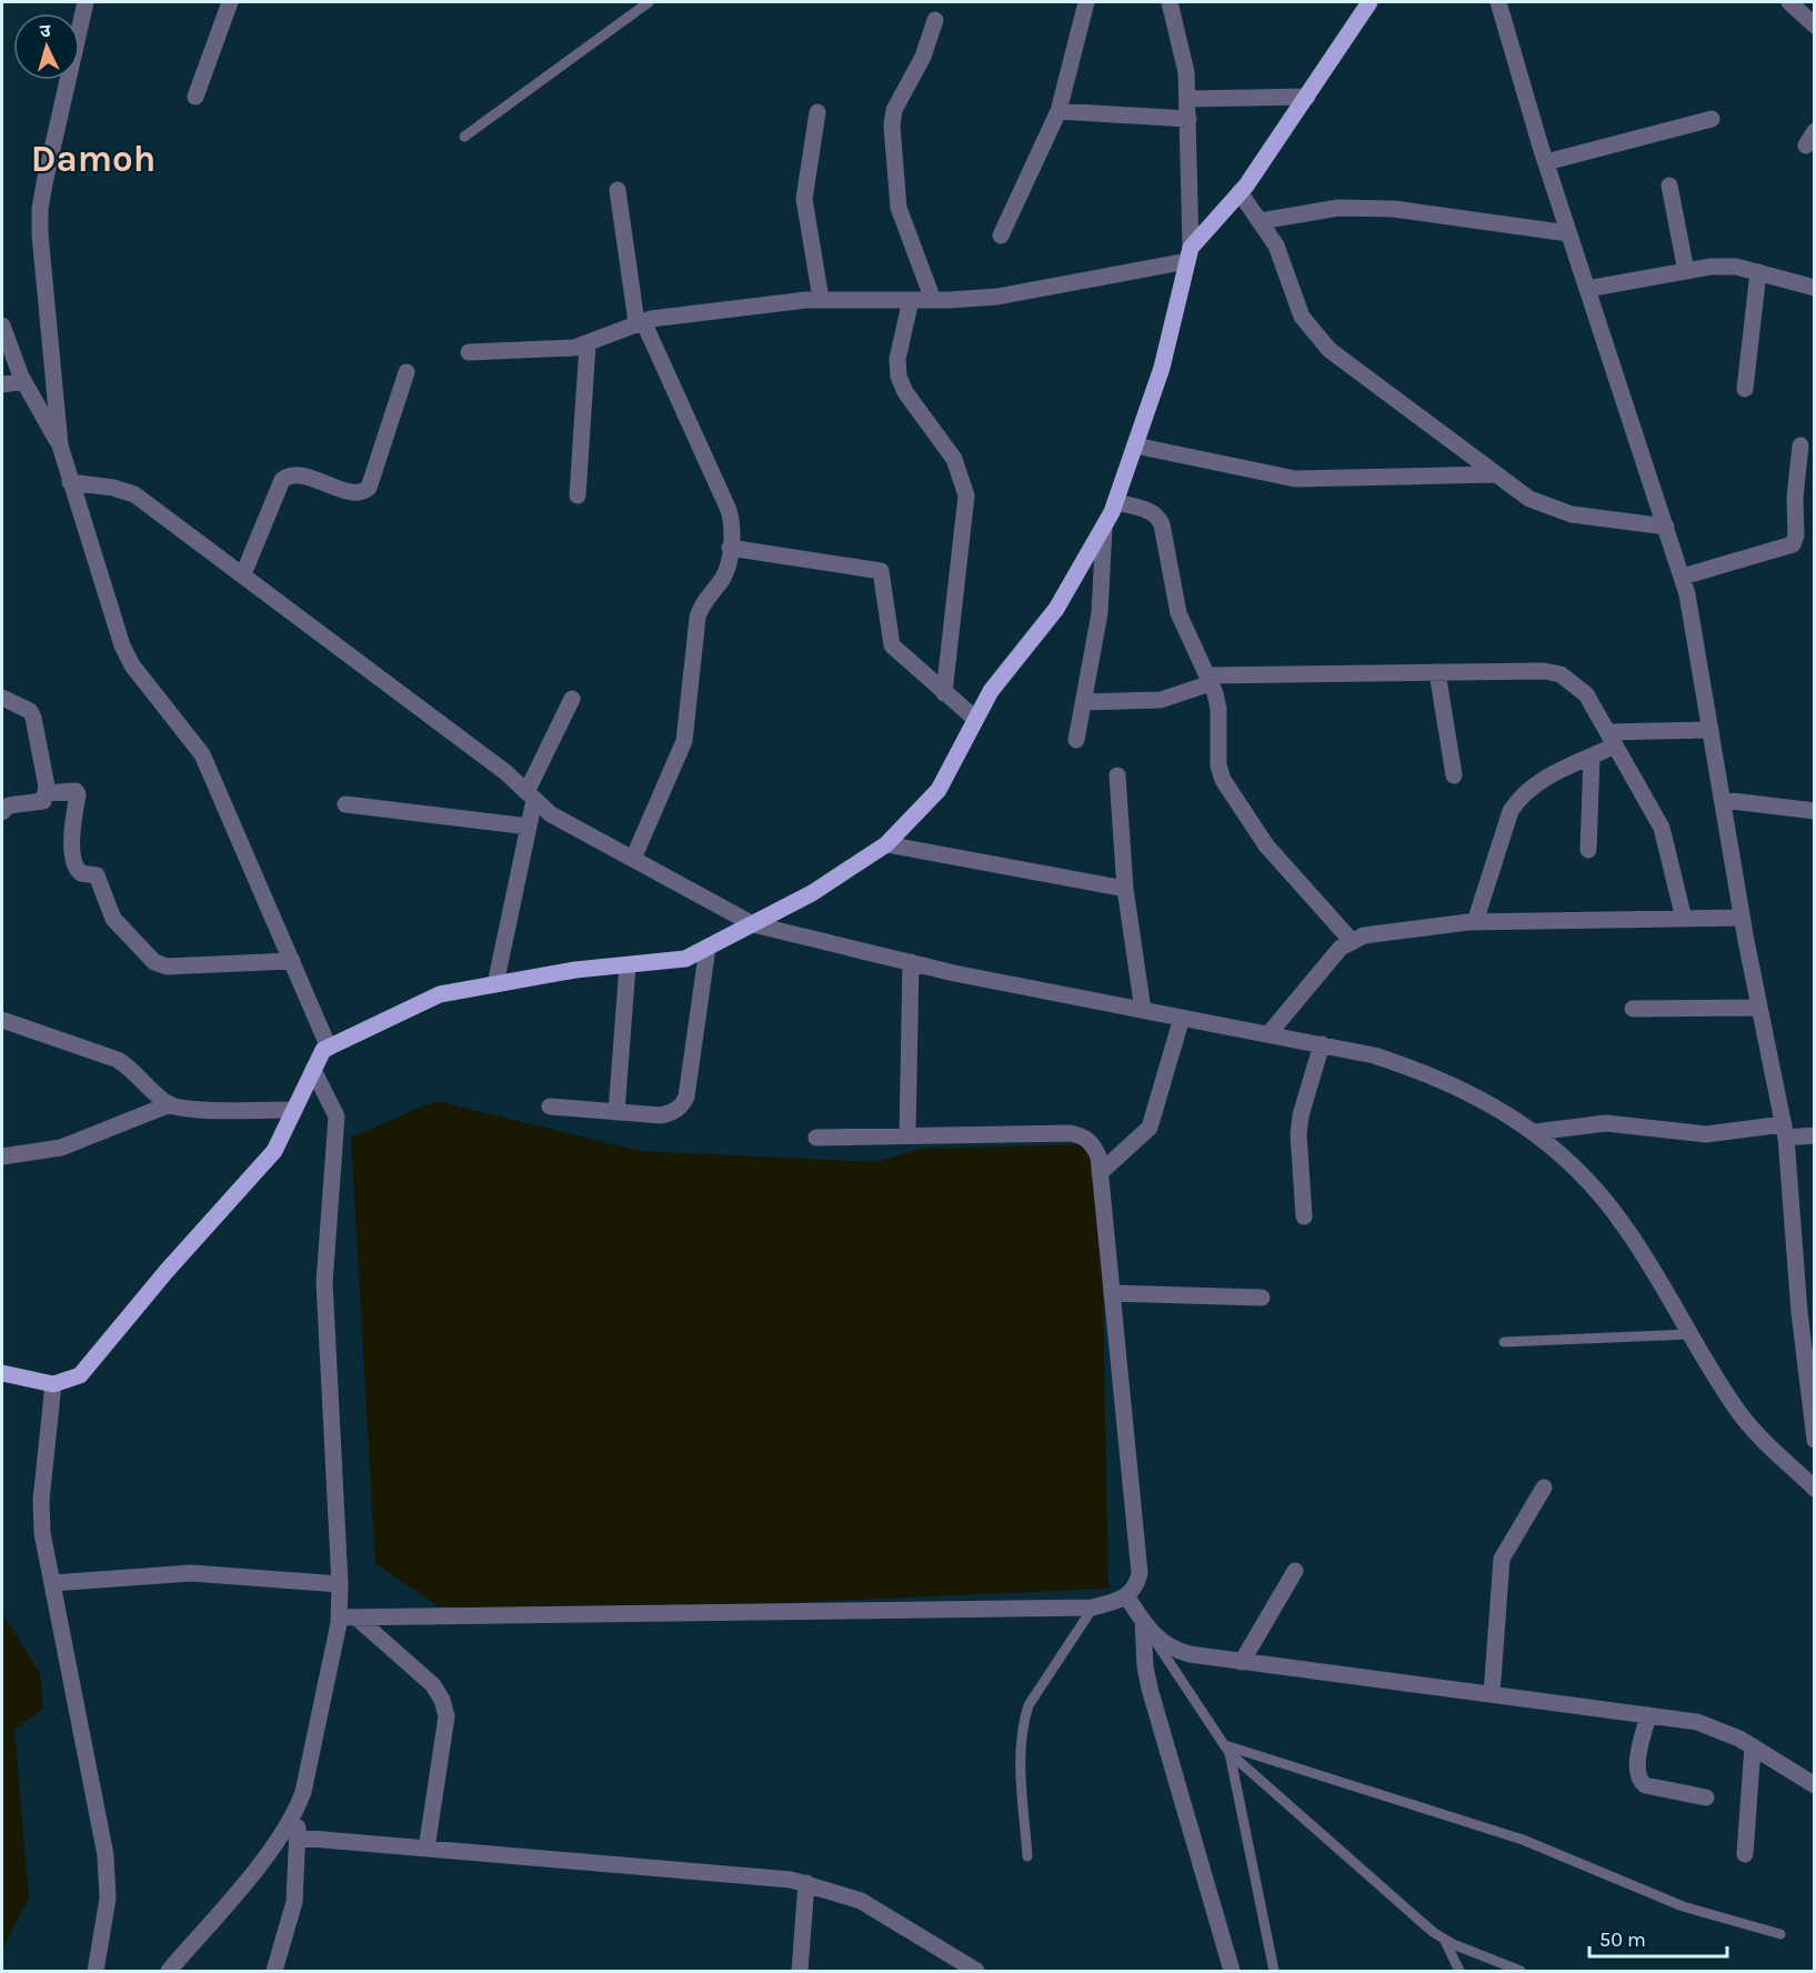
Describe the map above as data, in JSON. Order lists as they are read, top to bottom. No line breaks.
{"districts":["Damoh"],"scale_bar":"50 m","north":"top"}
